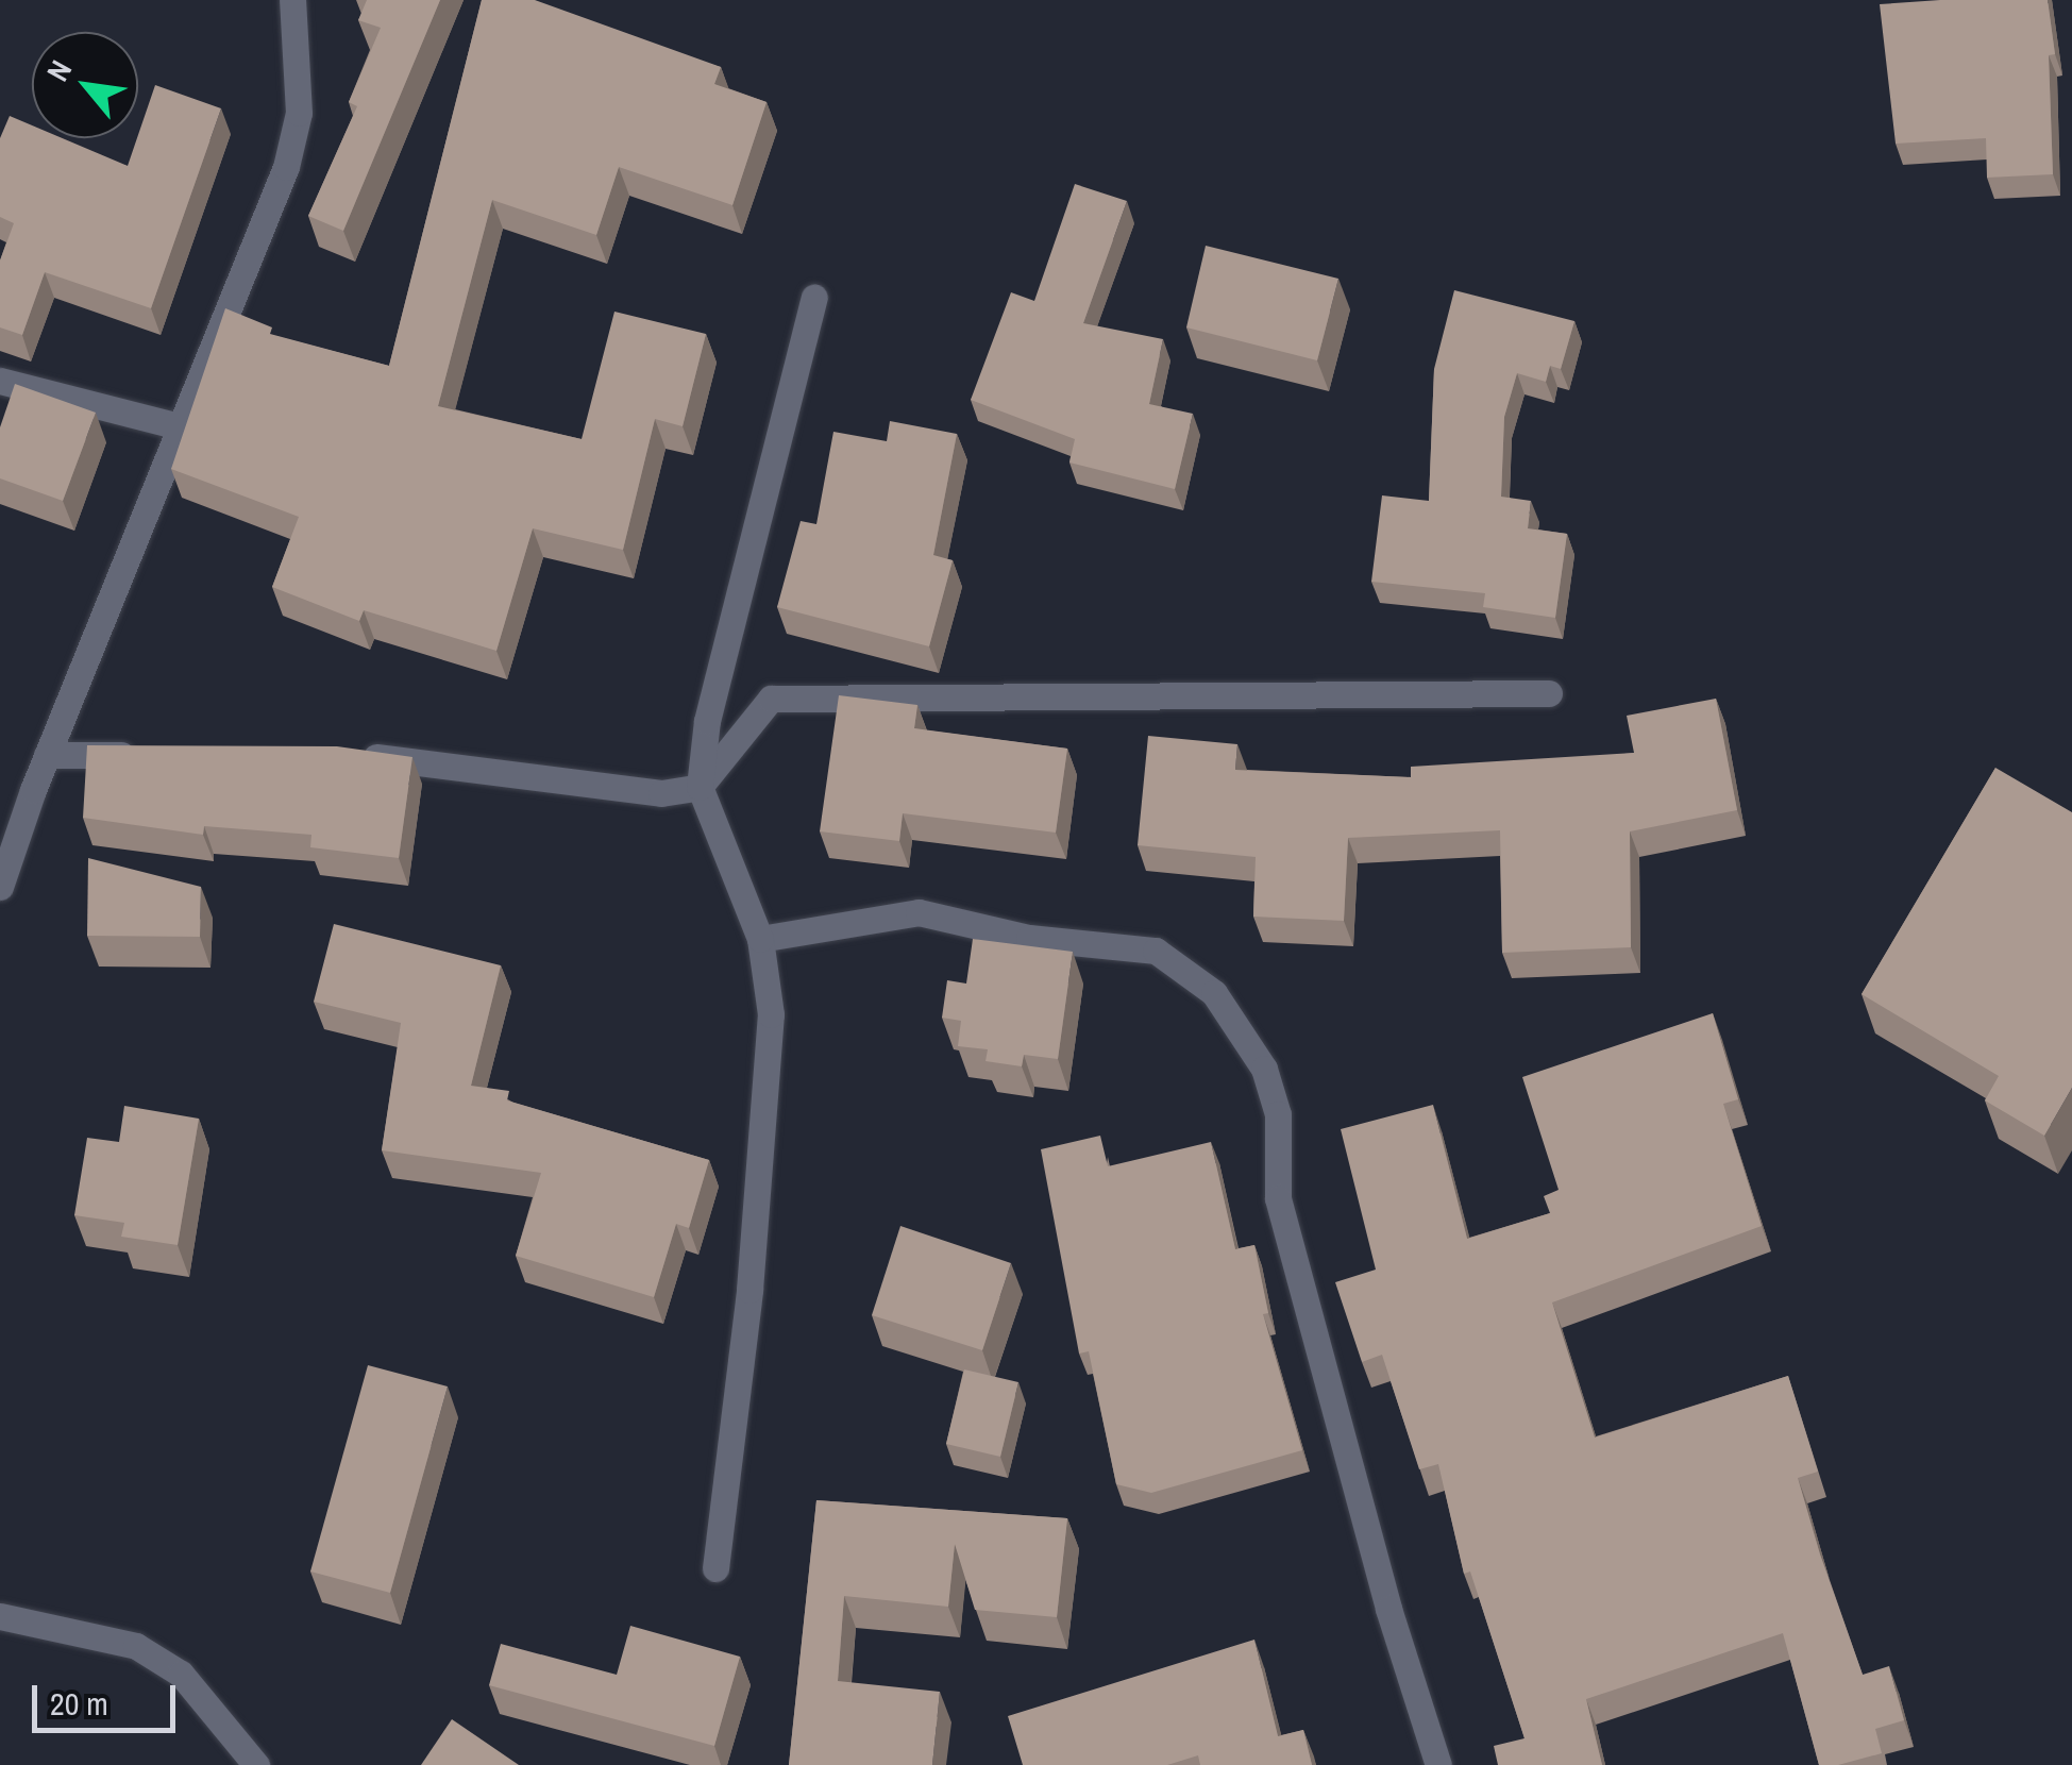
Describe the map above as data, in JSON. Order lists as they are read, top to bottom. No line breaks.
{"scale_bar":"20 m","north":"top left"}
